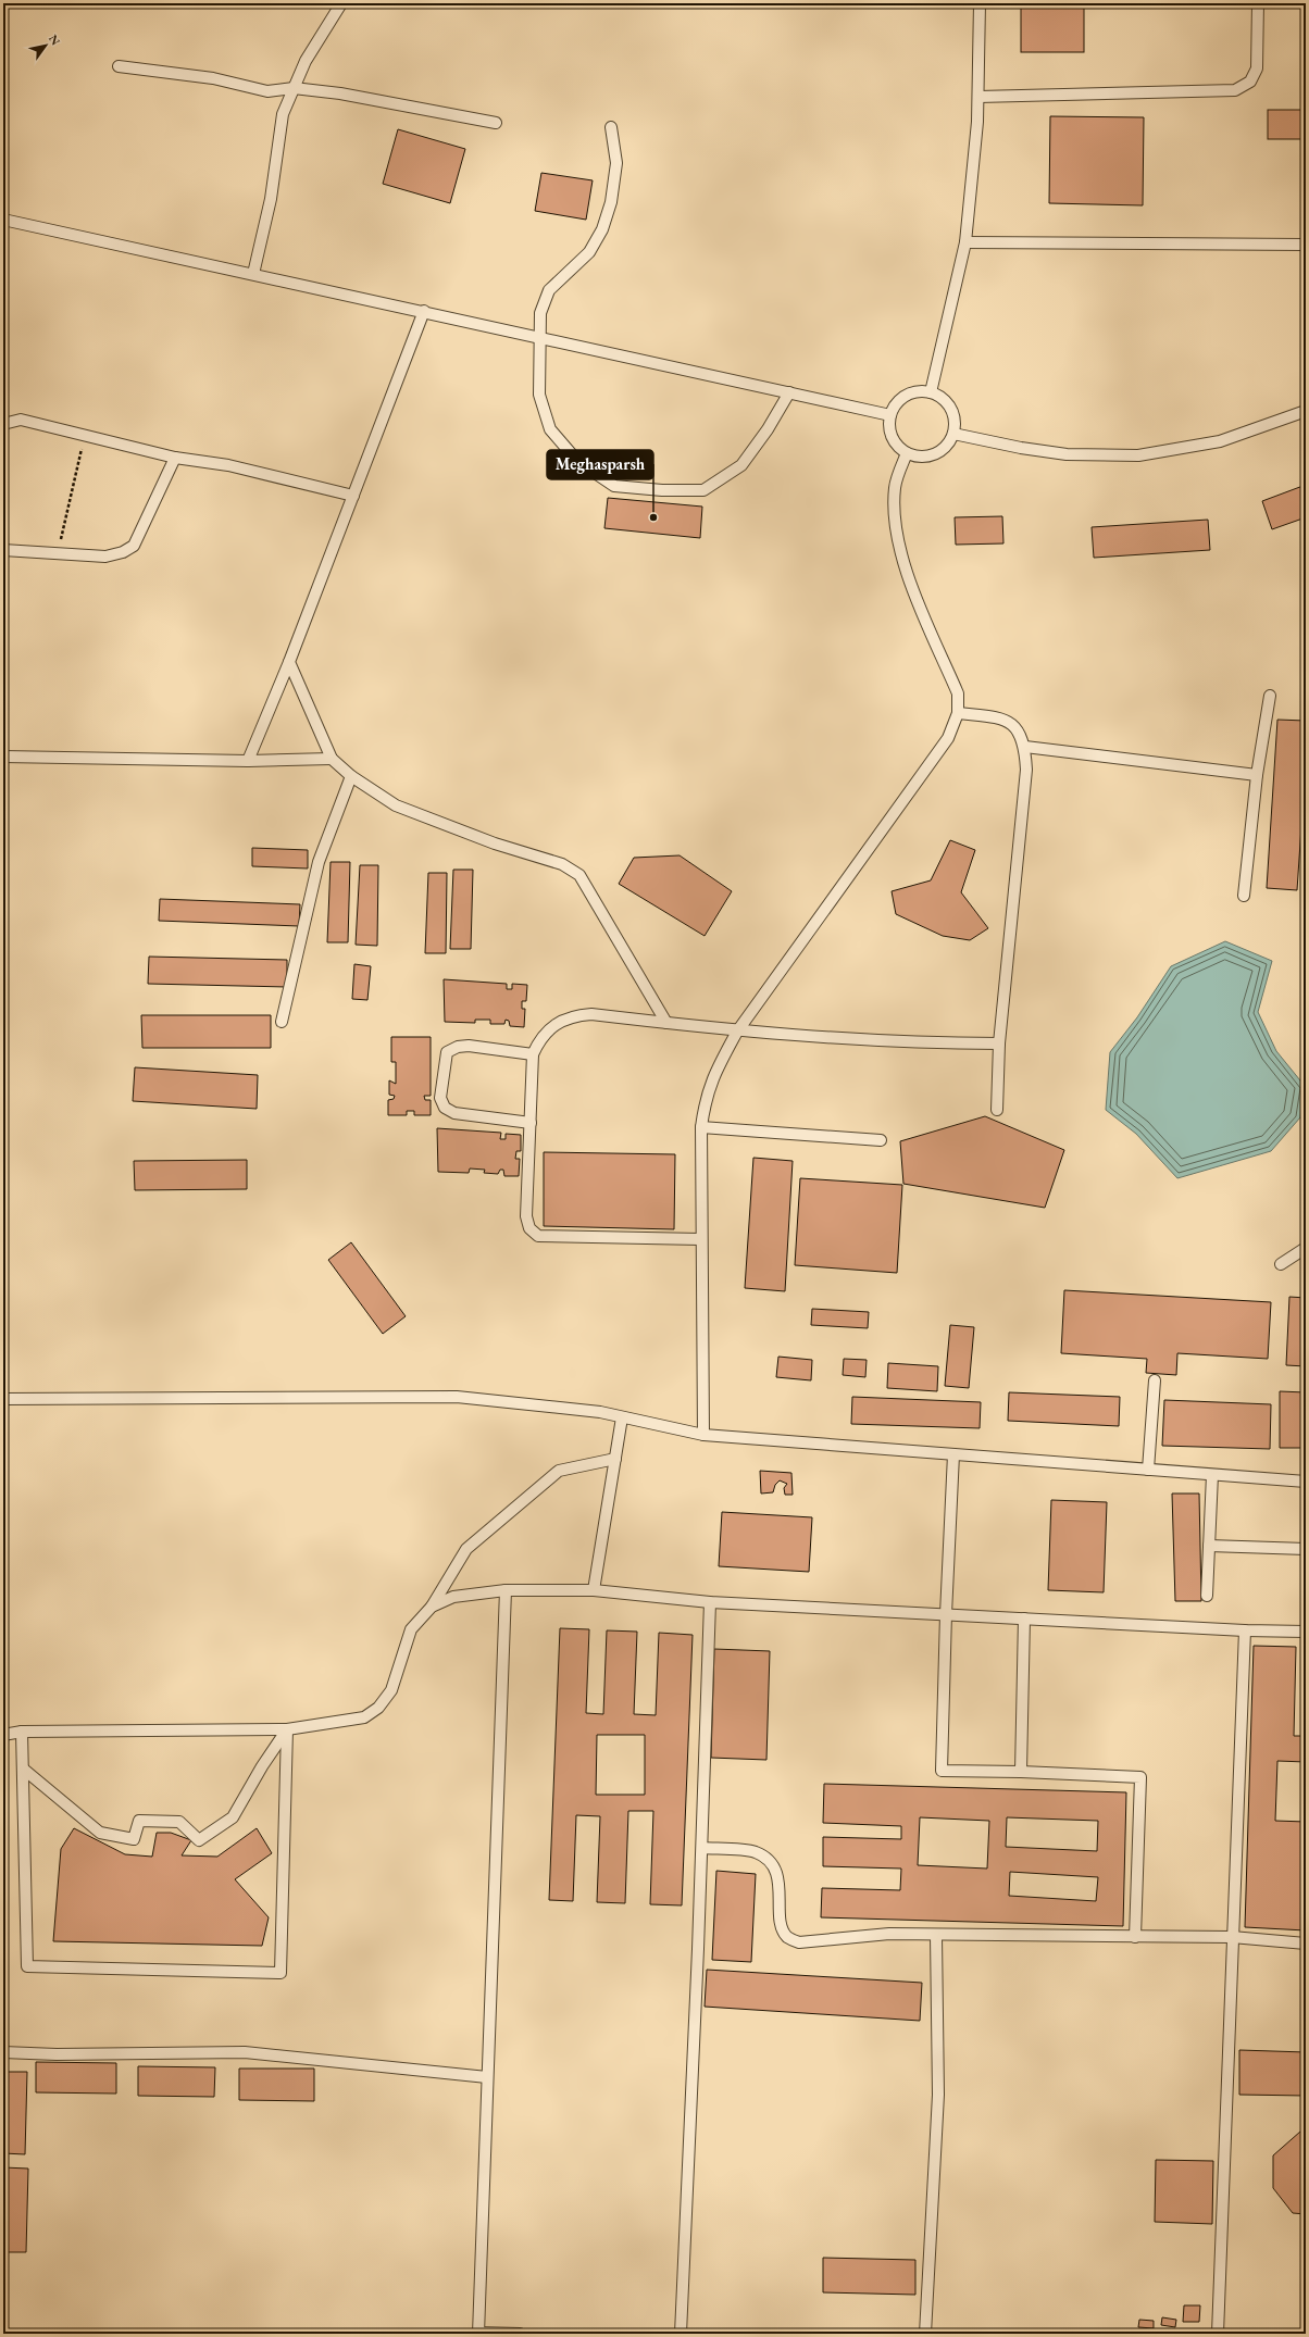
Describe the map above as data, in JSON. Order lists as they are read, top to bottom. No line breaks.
{"places":["Meghasparsh"],"north":"top right"}
